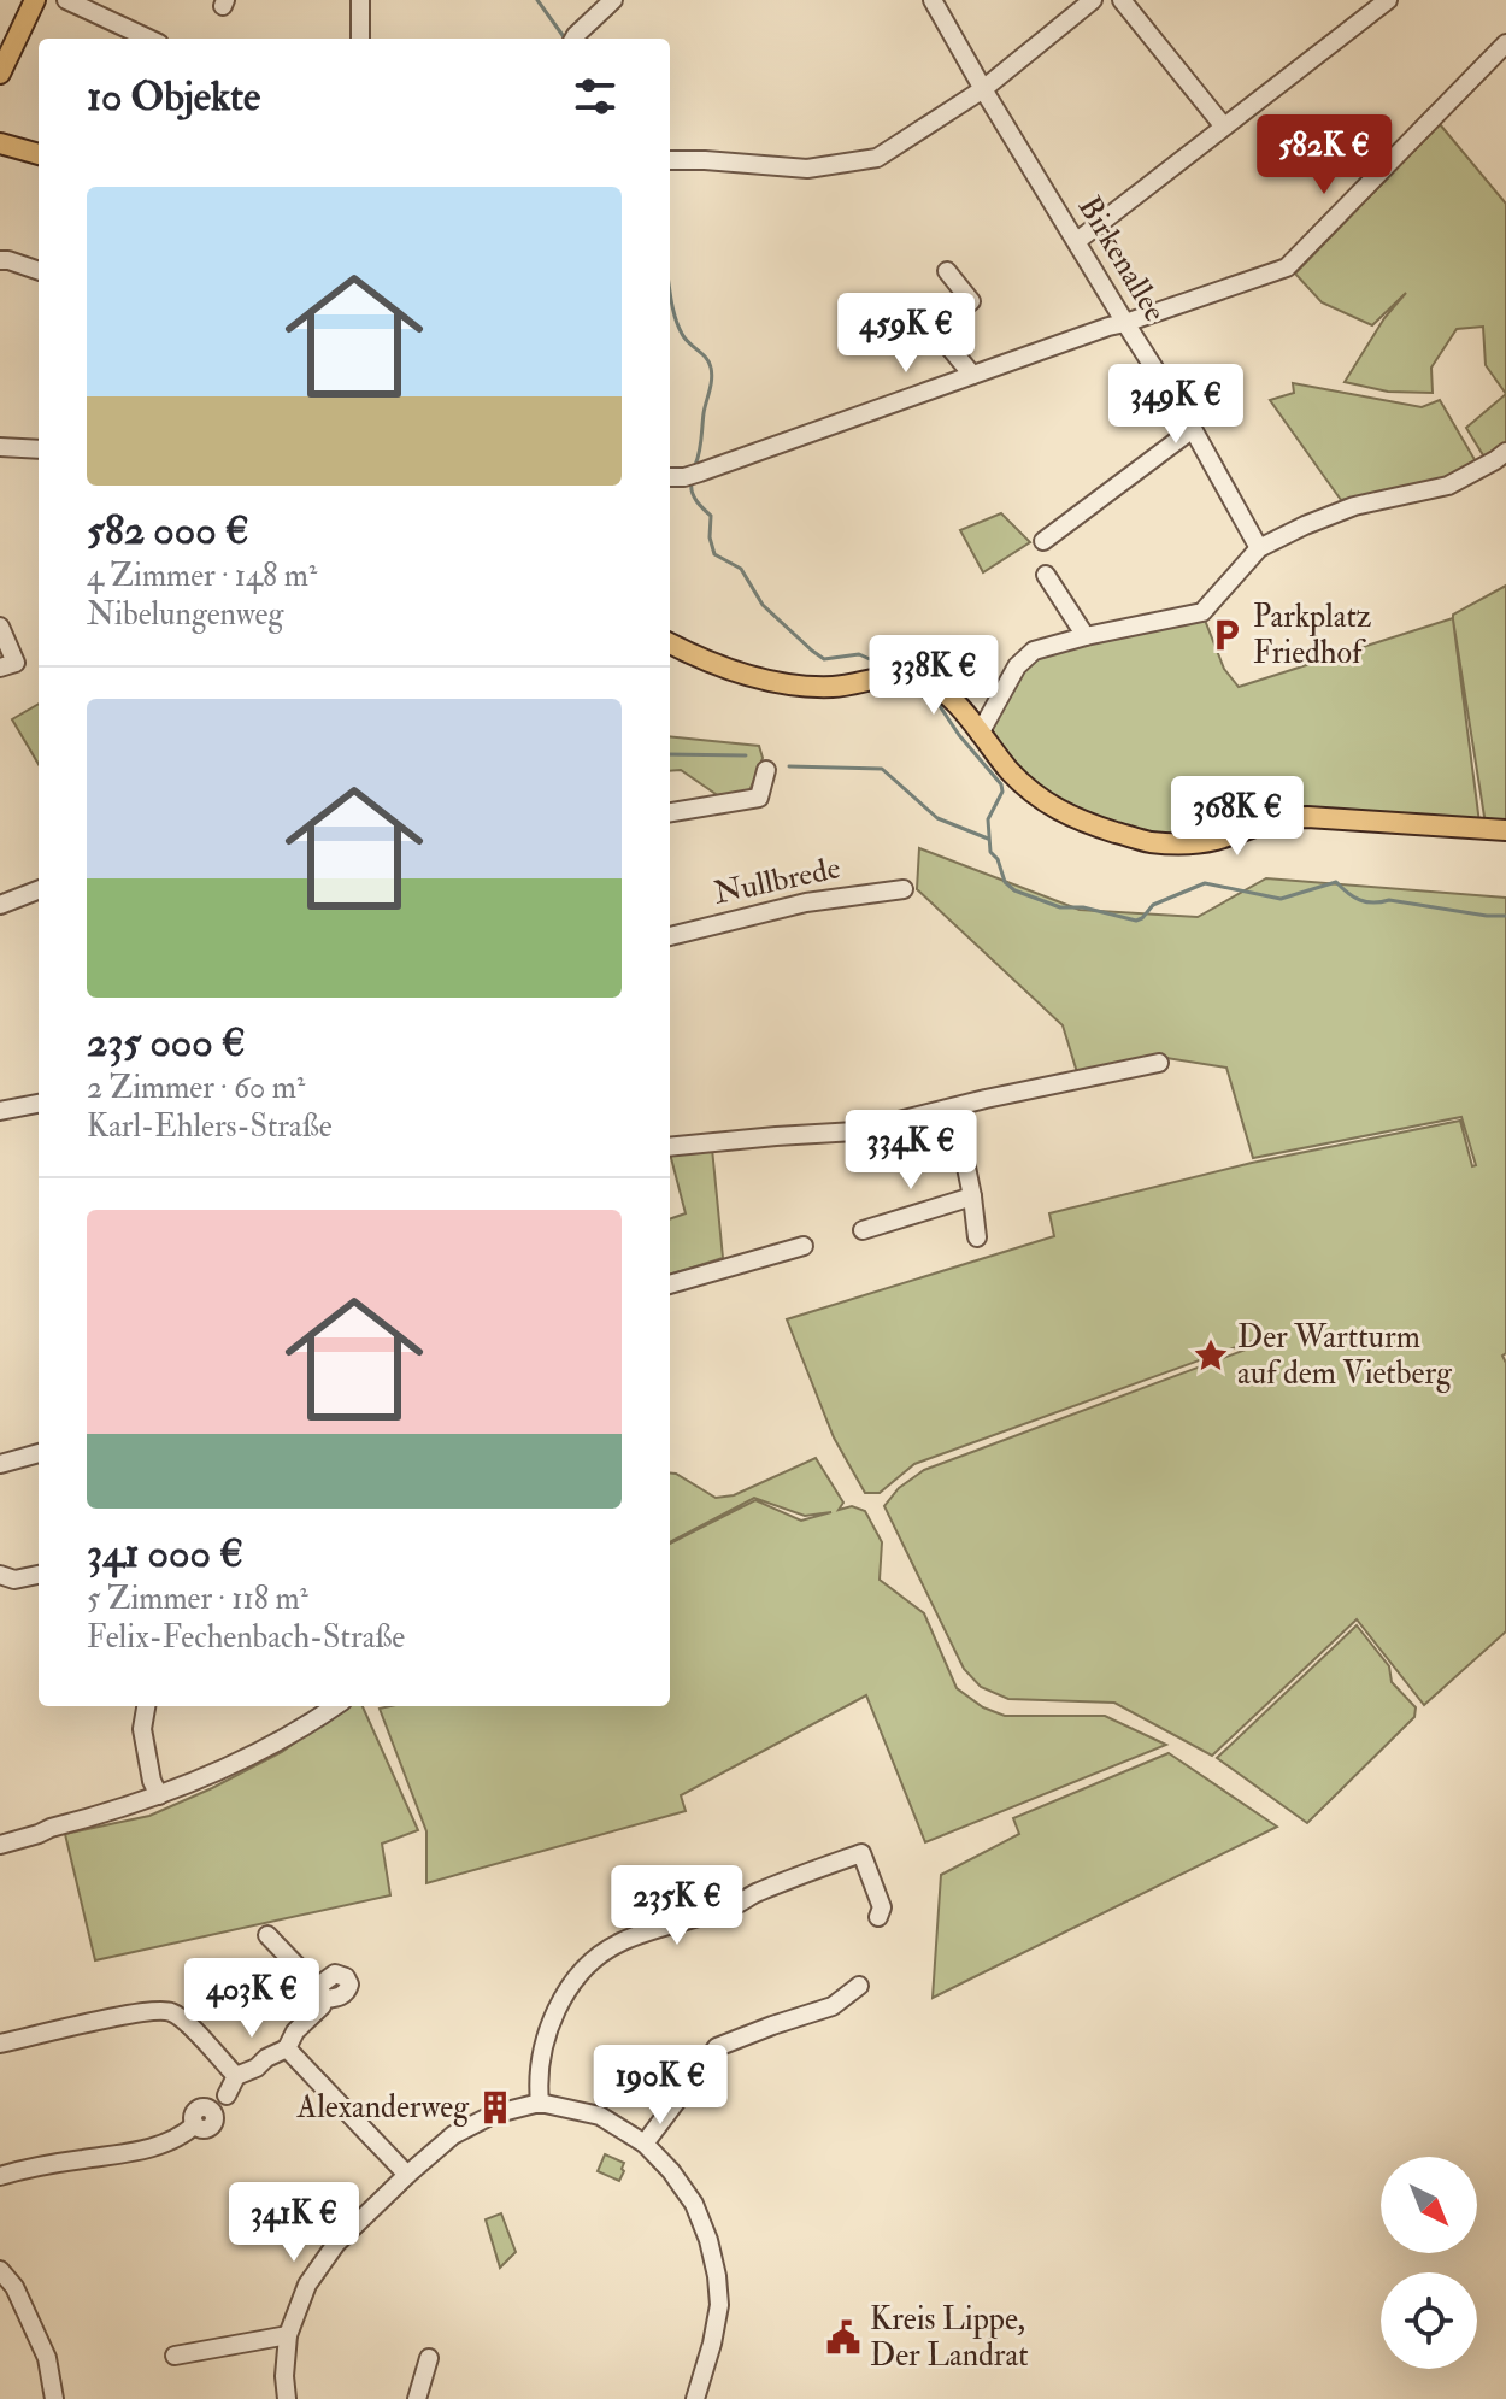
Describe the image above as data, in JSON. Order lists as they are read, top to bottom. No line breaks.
{"streets":{"street":["Birkenallee","Nullbrede"]},"places":{"parking":["Parkplatz Friedhof"],"place":["Der Wartturm auf dem Vietberg"],"building":["Alexanderweg"],"public building":["Kreis Lippe, Der Landrat"]},"north":"bottom right","page":{"heading":"10 Objekte","price":["582K €","459K €","349K €","338K €","368K €","334K €","235K €","403K €","190K €","341K €"],"list":[{"name":"582 000 €","note":"4 Zimmer · 148 m² · Nibelungenweg"},{"name":"235 000 €","note":"2 Zimmer · 60 m² · Karl-Ehlers-Straße"},{"name":"341 000 €","note":"5 Zimmer · 118 m² · Felix-Fechenbach-Straße"}]}}
